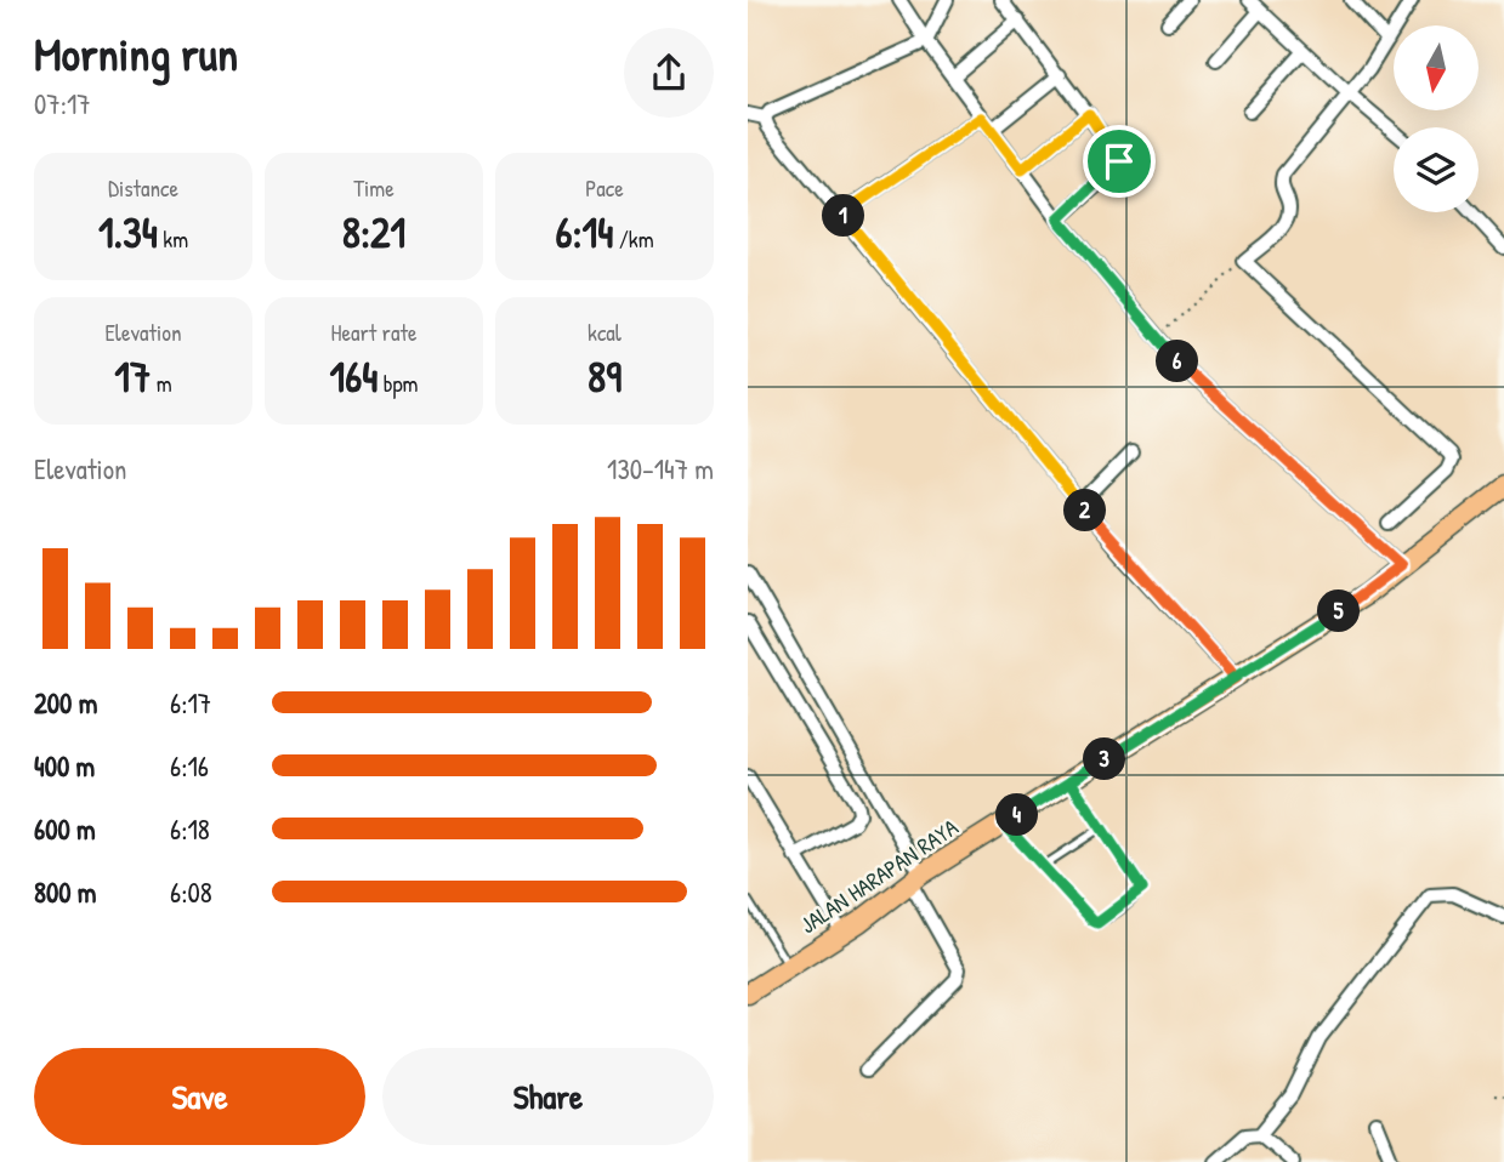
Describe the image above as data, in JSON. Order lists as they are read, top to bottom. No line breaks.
{"streets":{"main road":["JALAN HARAPAN RAYA"]},"north":"bottom","page":{"heading":["Morning run","07:17"],"stats":[["Distance","1.34 km"],["Time","8:21"],["Pace","6:14 /km"],["Elevation","17 m"],["Heart rate","164 bpm"],["kcal","89"]],"pins":["1","6","2","5","3","4"],"chart":["Elevation","130–147 m"],"list":[{"name":"200 m","note":"6:17"},{"name":"400 m","note":"6:16"},{"name":"600 m","note":"6:18"},{"name":"800 m","note":"6:08"}],"buttons":["Save","Share"]}}
